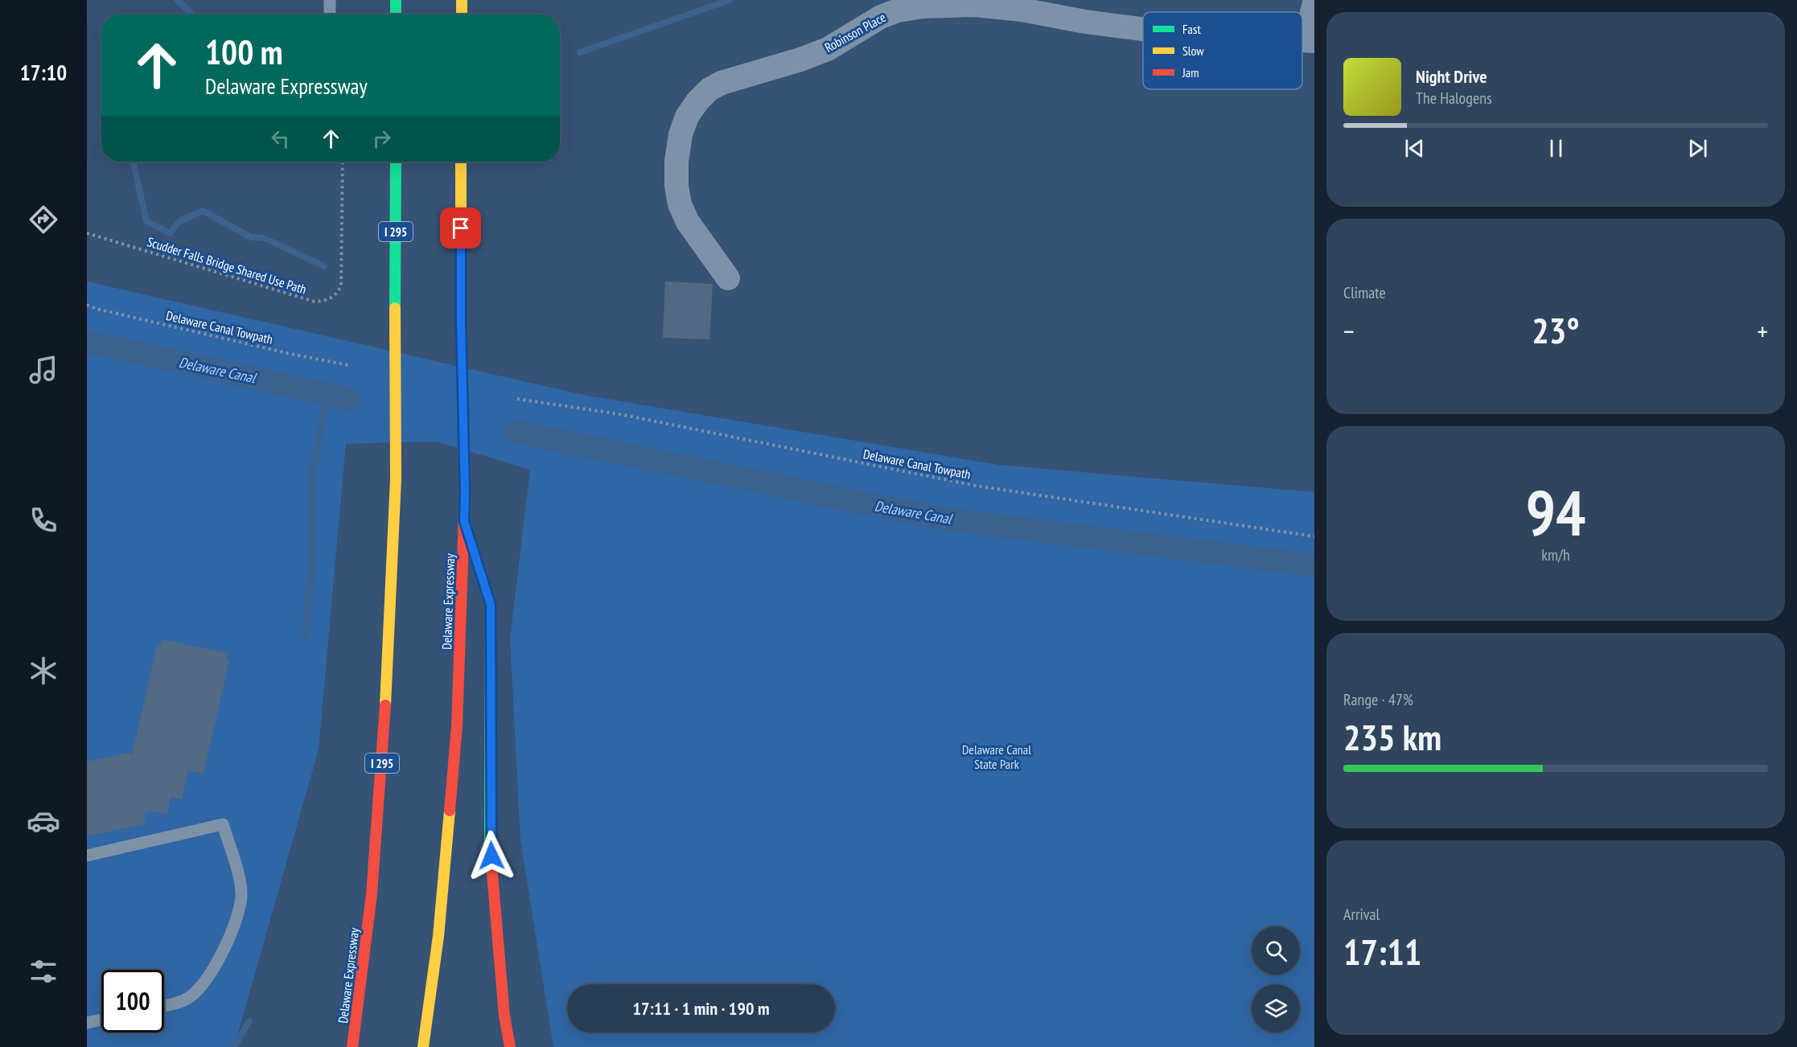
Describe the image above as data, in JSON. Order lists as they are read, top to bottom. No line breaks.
{"streets":{"highway":["I 295","Delaware Expressway"],"street":["Robinson Place"],"path":["Scudder Falls Bridge Shared Use Path","Delaware Canal Towpath"]},"water":["Delaware Canal"],"parks":["Delaware Canal State Park"],"legend":["Fast","Slow","Jam"],"page":{"tabs":"17:10","turn":["100 m","Delaware Expressway"],"song":["Night Drive","The Halogens"],"tile":["Climate",["94","km/h"],["Range · 47%","235 km"],["Arrival","17:11"]],"heat":["−","23°","+"],"limit":"100","trip":"17:11 · 1 min · 190 m"}}
